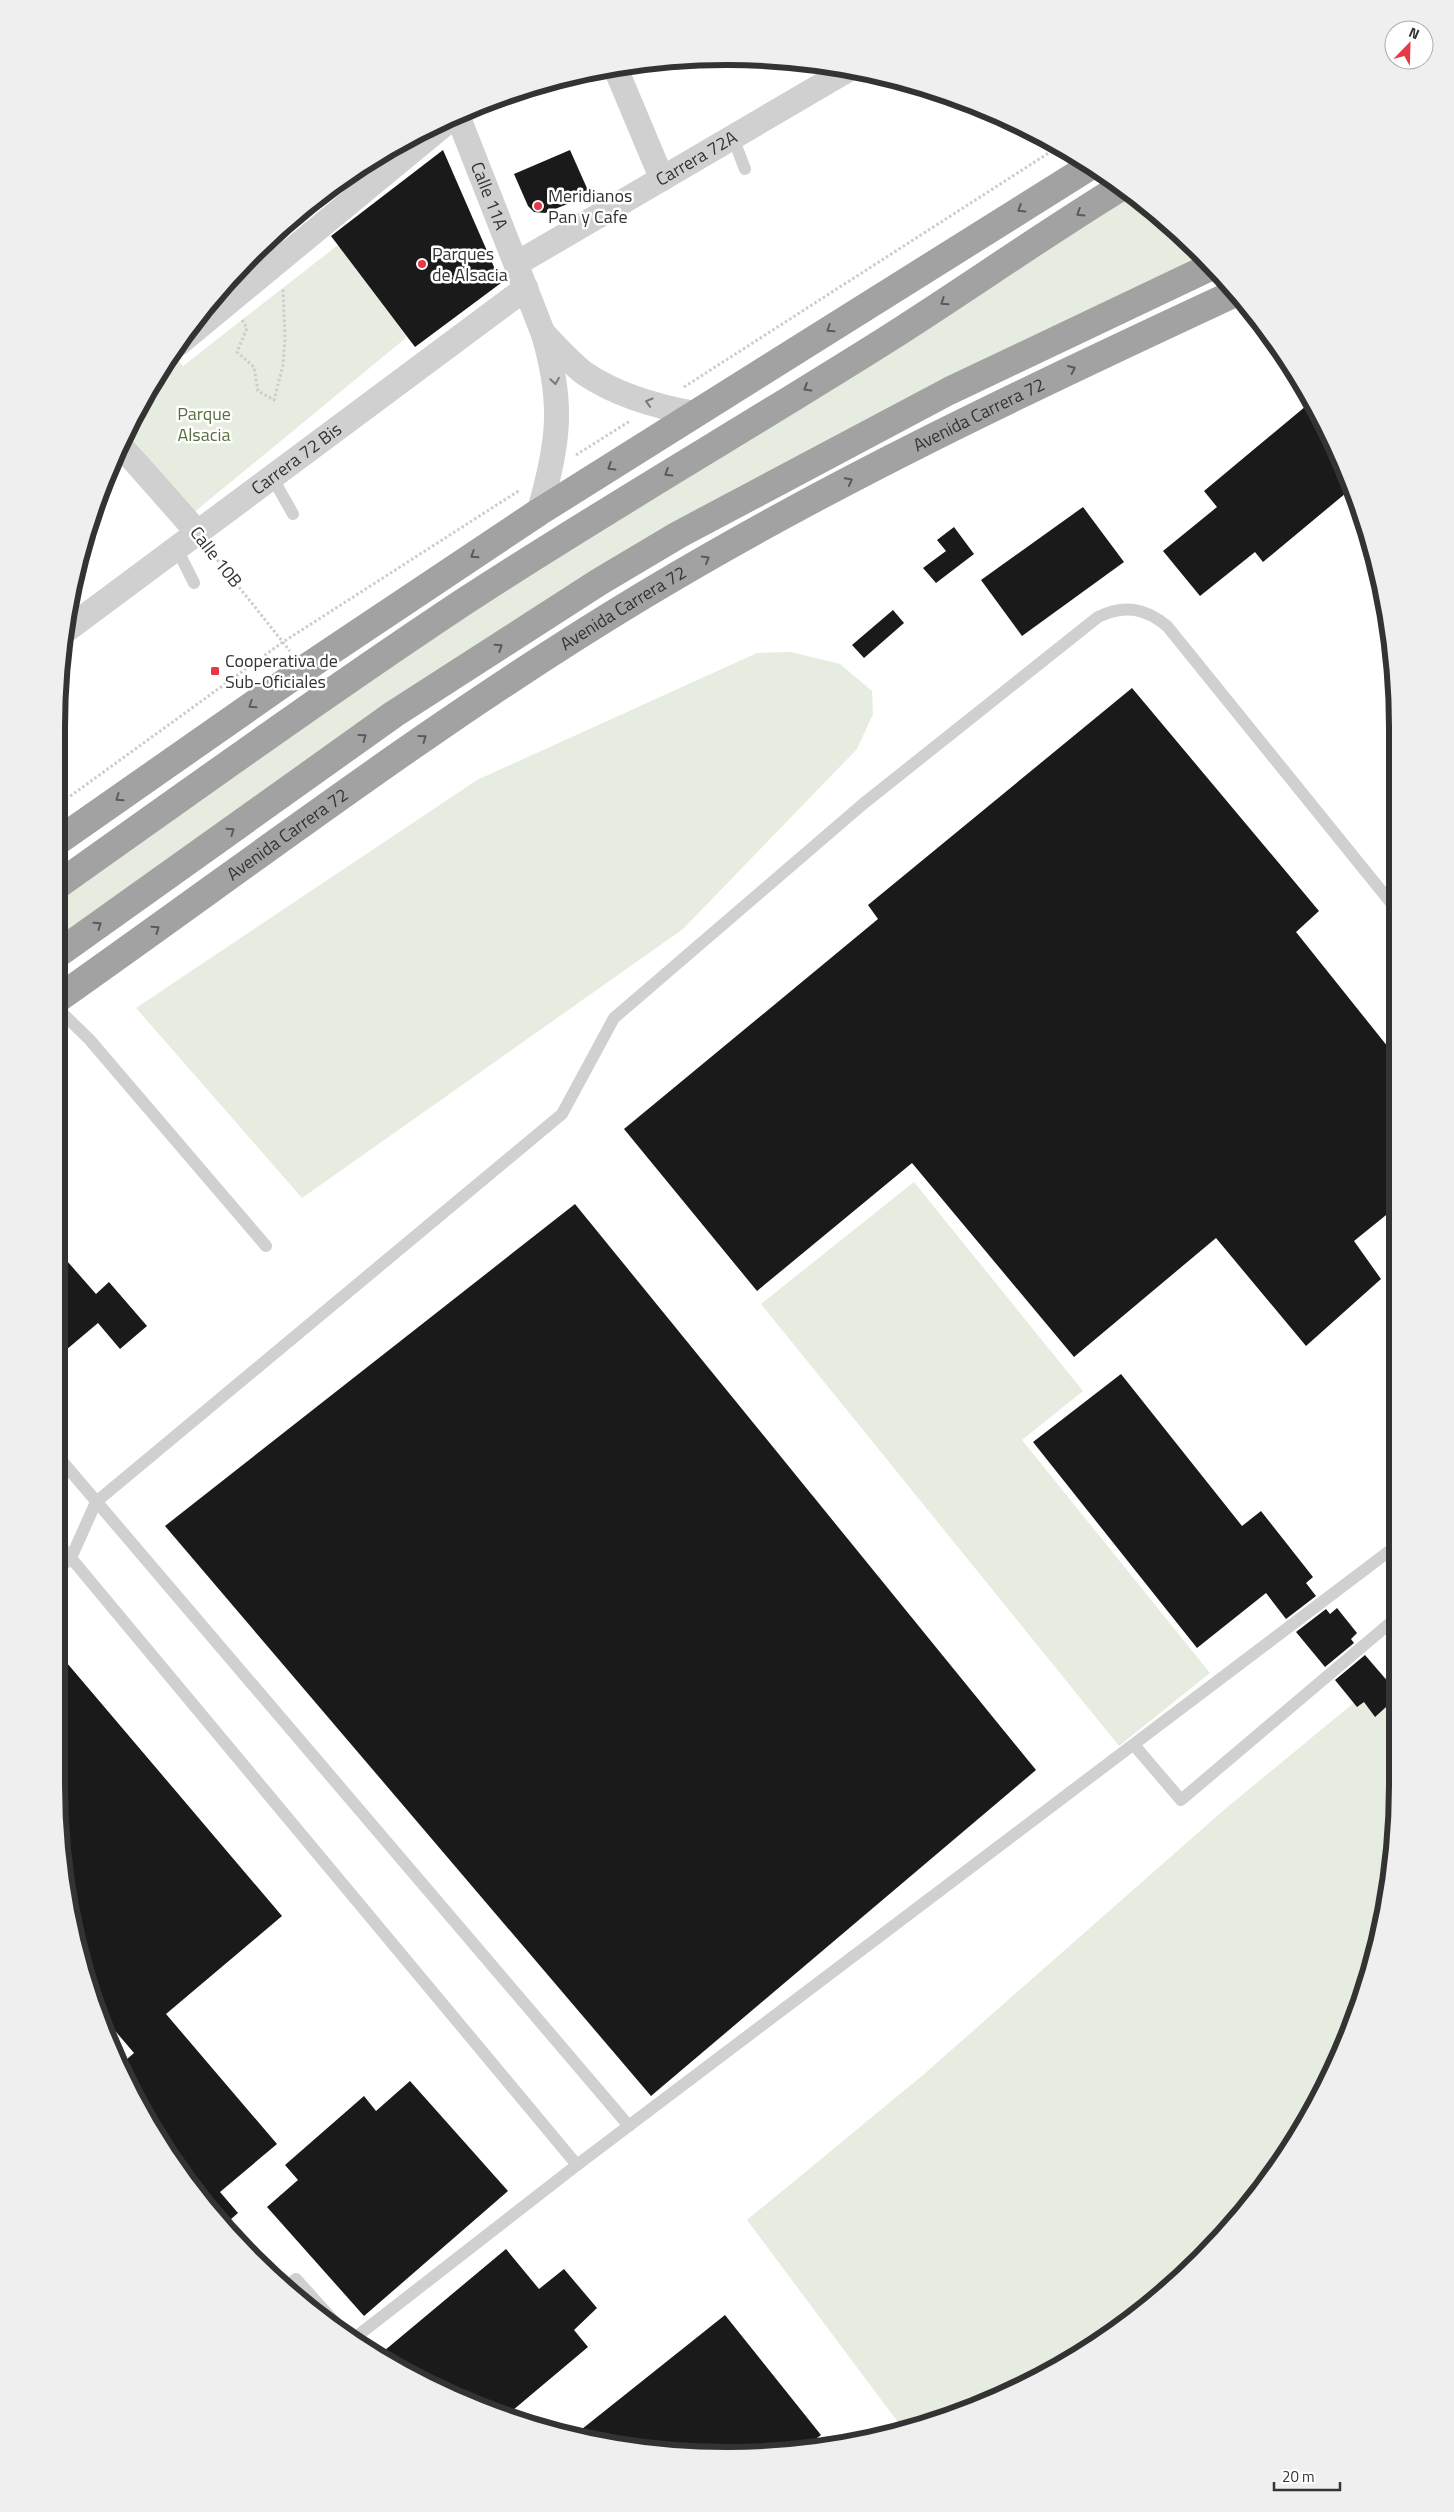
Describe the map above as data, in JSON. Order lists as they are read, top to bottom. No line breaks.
{"streets":{"highway":["Avenida Carrera 72"],"street":["Carrera 72A","Calle 11A","Carrera 72 Bis","Calle 10B"]},"crossings":[["Carrera 72A","Calle 11A"],["Calle 11A","Carrera 72 Bis"],["Carrera 72 Bis","Calle 10B"]],"parks":["Parque Alsacia"],"places":{"other":["Meridianos Pan y Cafe","Parques de Alsacia"],"transit":["Cooperativa de Sub-Oficiales"]},"scale_bar":"20 m","north":"top right"}
